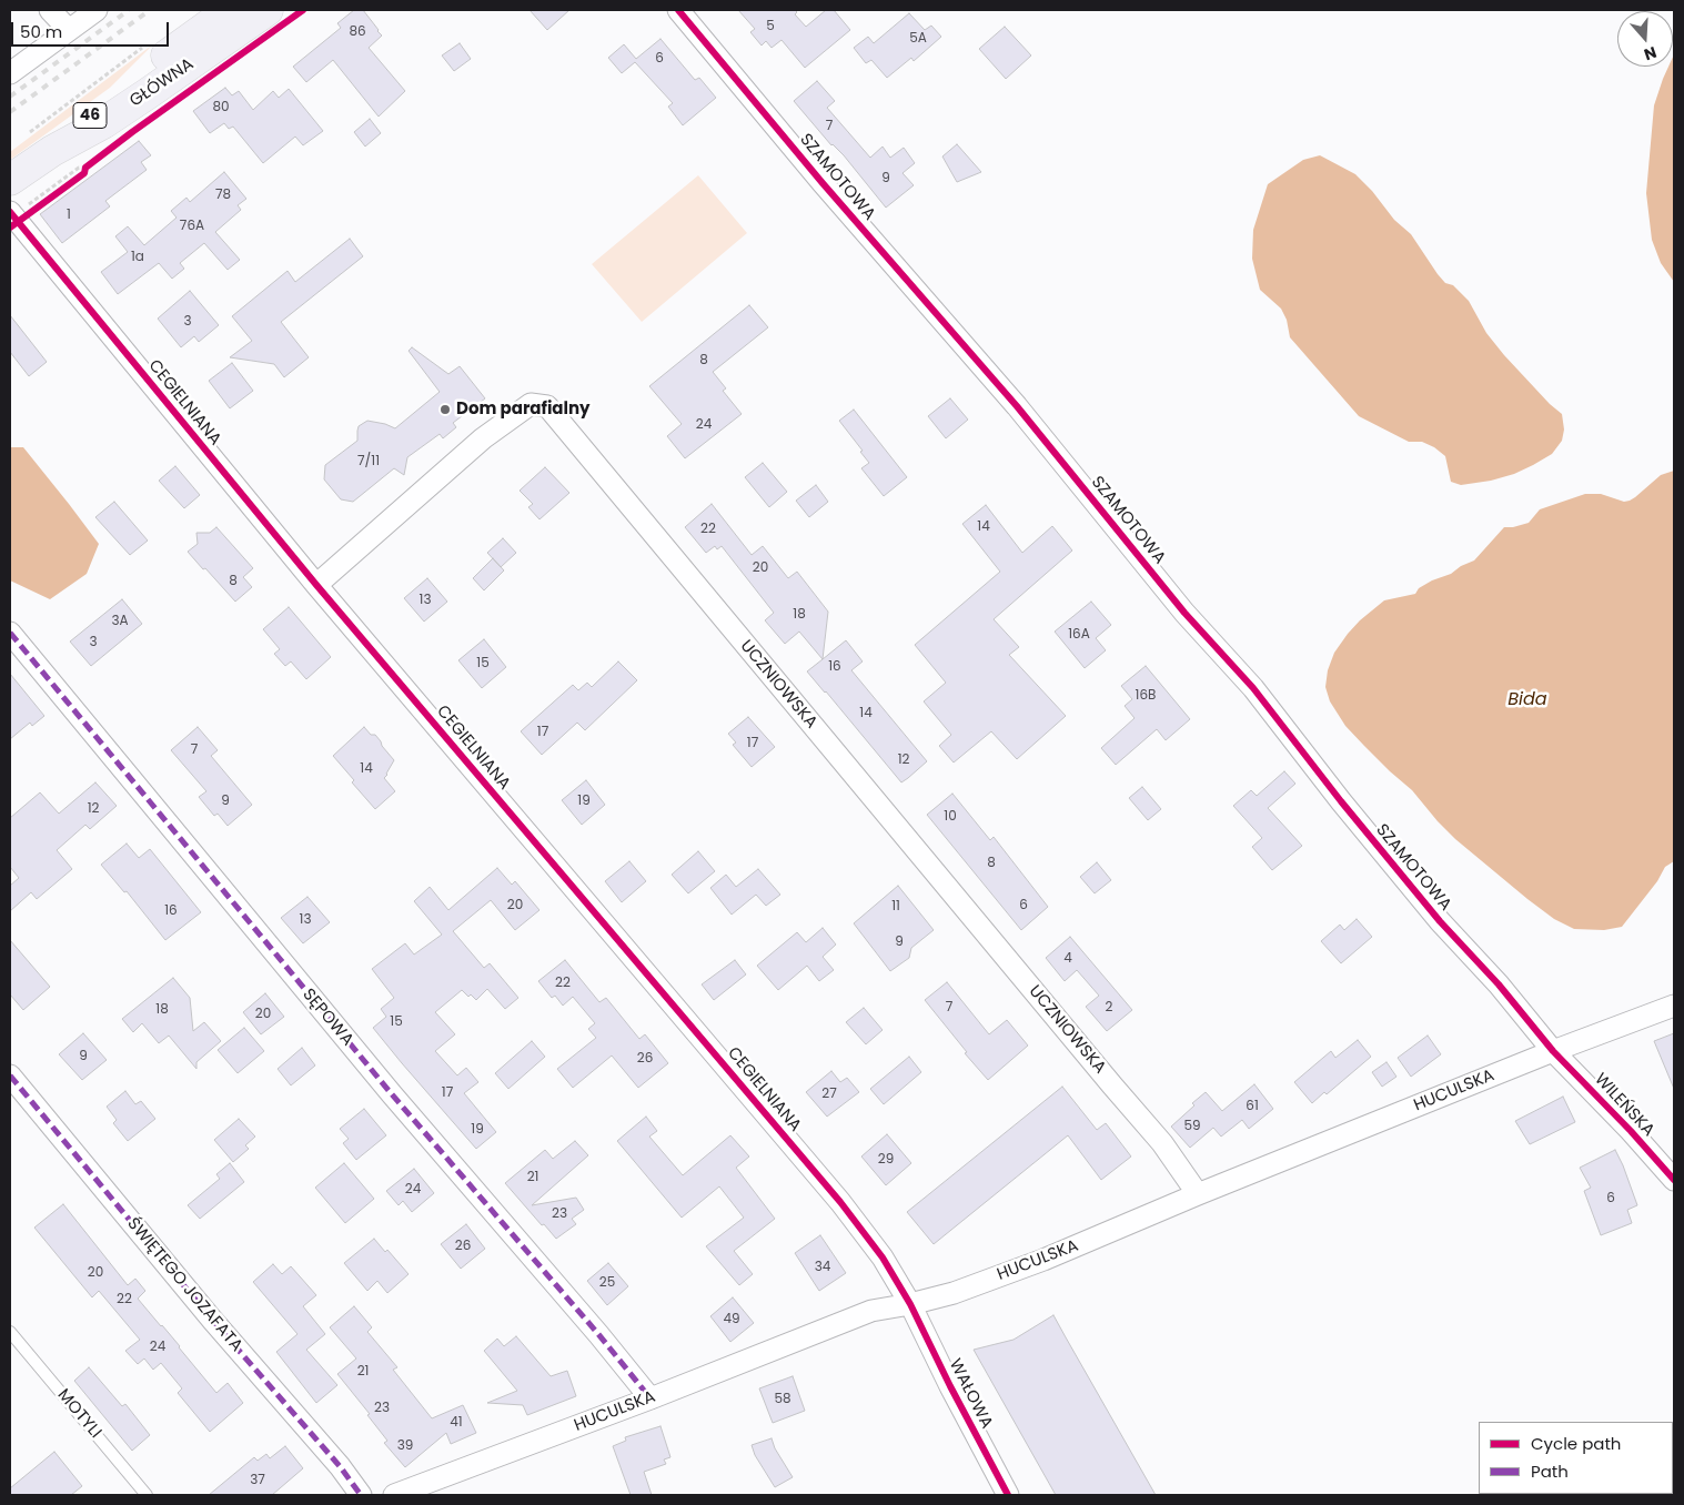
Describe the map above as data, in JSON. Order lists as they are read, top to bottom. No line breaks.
{"streets":{"main road":["GŁÓWNA","46"],"street":["SZAMOTOWA","CEGIELNIANA","UCZNIOWSKA","SĘPOWA","HUCULSKA","WILEŃSKA","ŚWIĘTEGO JOZAFATA","WAŁOWA"],"lane":["MOTYLI"]},"crossings":[["SZAMOTOWA","HUCULSKA"],["SZAMOTOWA","WILEŃSKA"],["CEGIELNIANA","UCZNIOWSKA"],["CEGIELNIANA","HUCULSKA"],["CEGIELNIANA","WAŁOWA"],["UCZNIOWSKA","HUCULSKA"],["SĘPOWA","HUCULSKA"],["HUCULSKA","WILEŃSKA"],["HUCULSKA","WAŁOWA"]],"water":["Bida"],"places":["Dom parafialny"],"house_numbers":["5","86","5A","6","80","7","9","78","1","76A","1a","3","8","24","7/11","14","22","20","8","13","18","3A","16A","3","15","16","16B","14","17","17","7","12","14","9","19","12","10","8","20","6","11","16","13","9","4","22","7","2","18","20","15","9","26","17","27","61","59","19","29","21","24","6","23","26","34","20","25","22","49","24","21","58","23","41","39","37"],"legend":["Cycle path","Path"],"scale_bar":"50 m","north":"bottom"}
